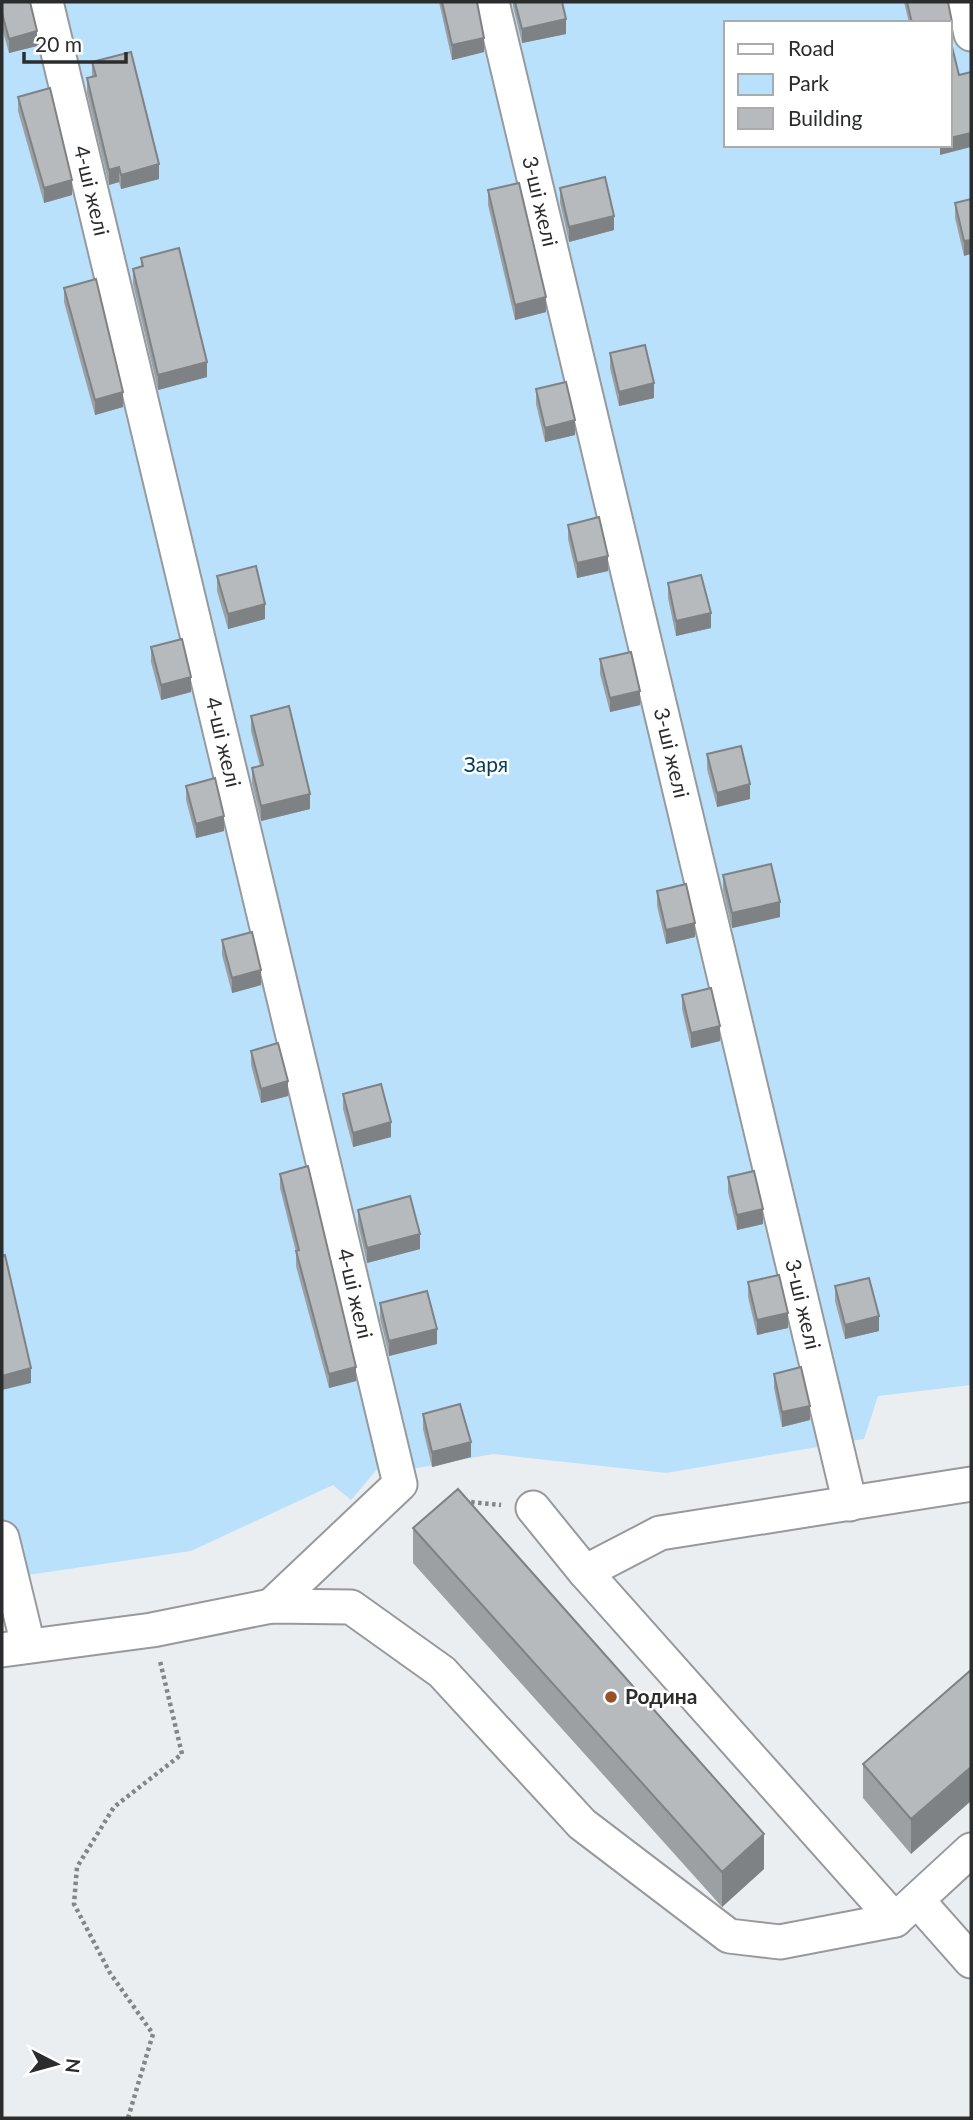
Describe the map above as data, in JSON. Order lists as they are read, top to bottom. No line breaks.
{"streets":{"street":["4-ші желі","3-ші желі"]},"parks":["Заря"],"places":["Родина"],"legend":["Road","Park","Building"],"scale_bar":"20 m","north":"right"}
